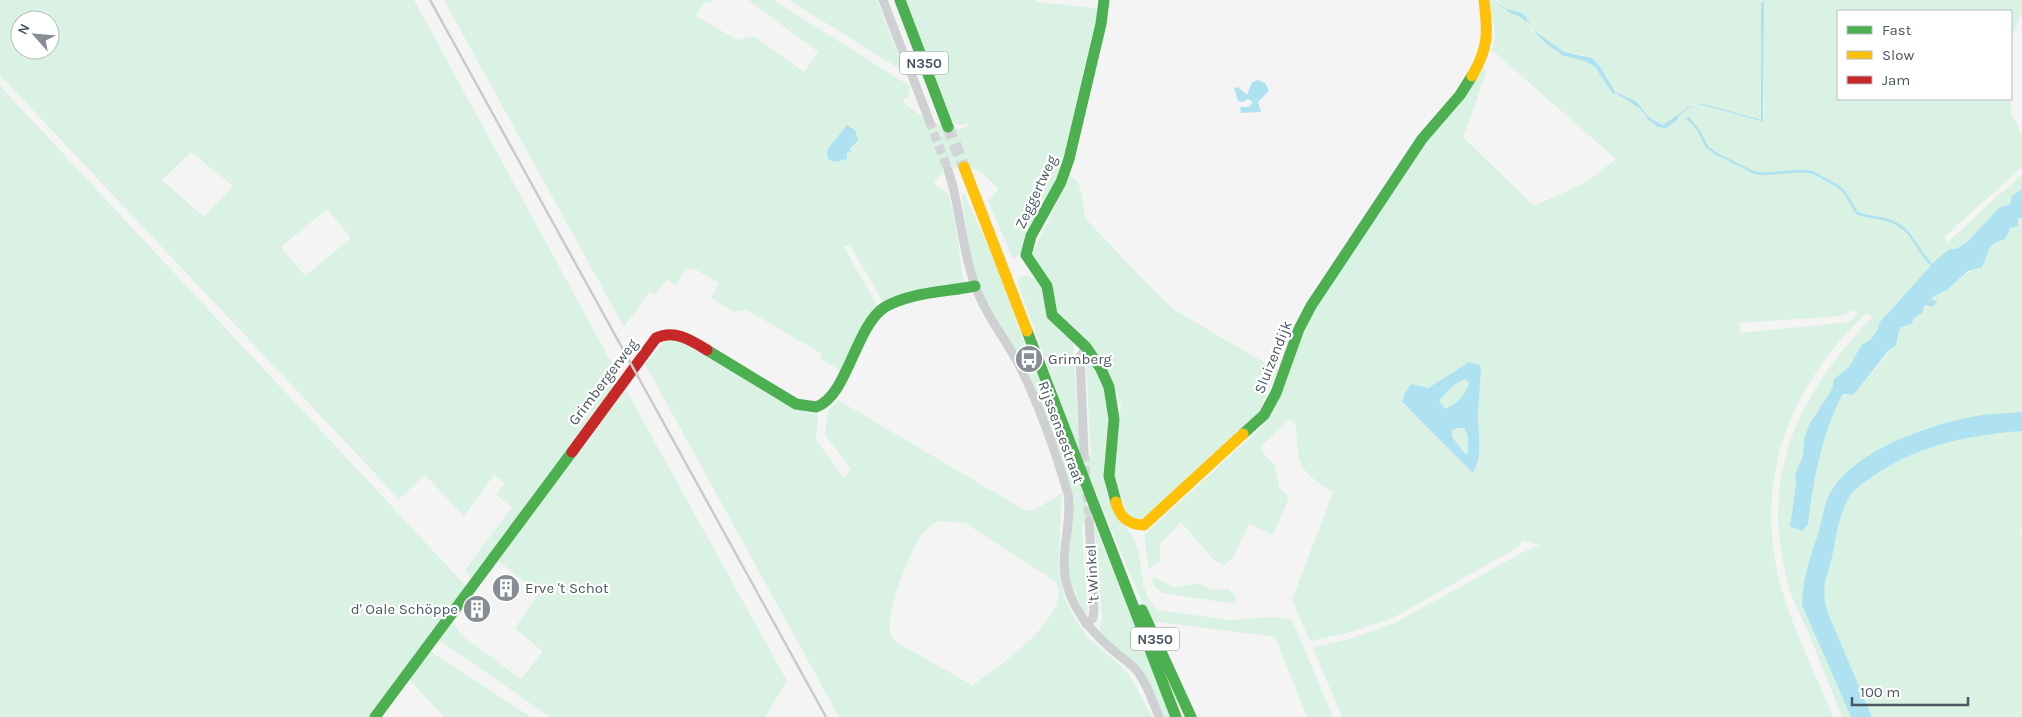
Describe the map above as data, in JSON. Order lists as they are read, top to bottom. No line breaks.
{"streets":{"street":["N350","Zeggertweg","Sluizendijk","Grimbergerweg","Rijssensestraat","'t Winkel"]},"crossings":[["Zeggertweg","Sluizendijk"],["Grimbergerweg","Rijssensestraat"],["Rijssensestraat","'t Winkel"]],"places":{"bus stop":["Grimberg"],"building":["Erve 't Schot","d' Oale Schöppe"]},"legend":["Fast","Slow","Jam"],"scale_bar":"100 m","north":"top left"}
